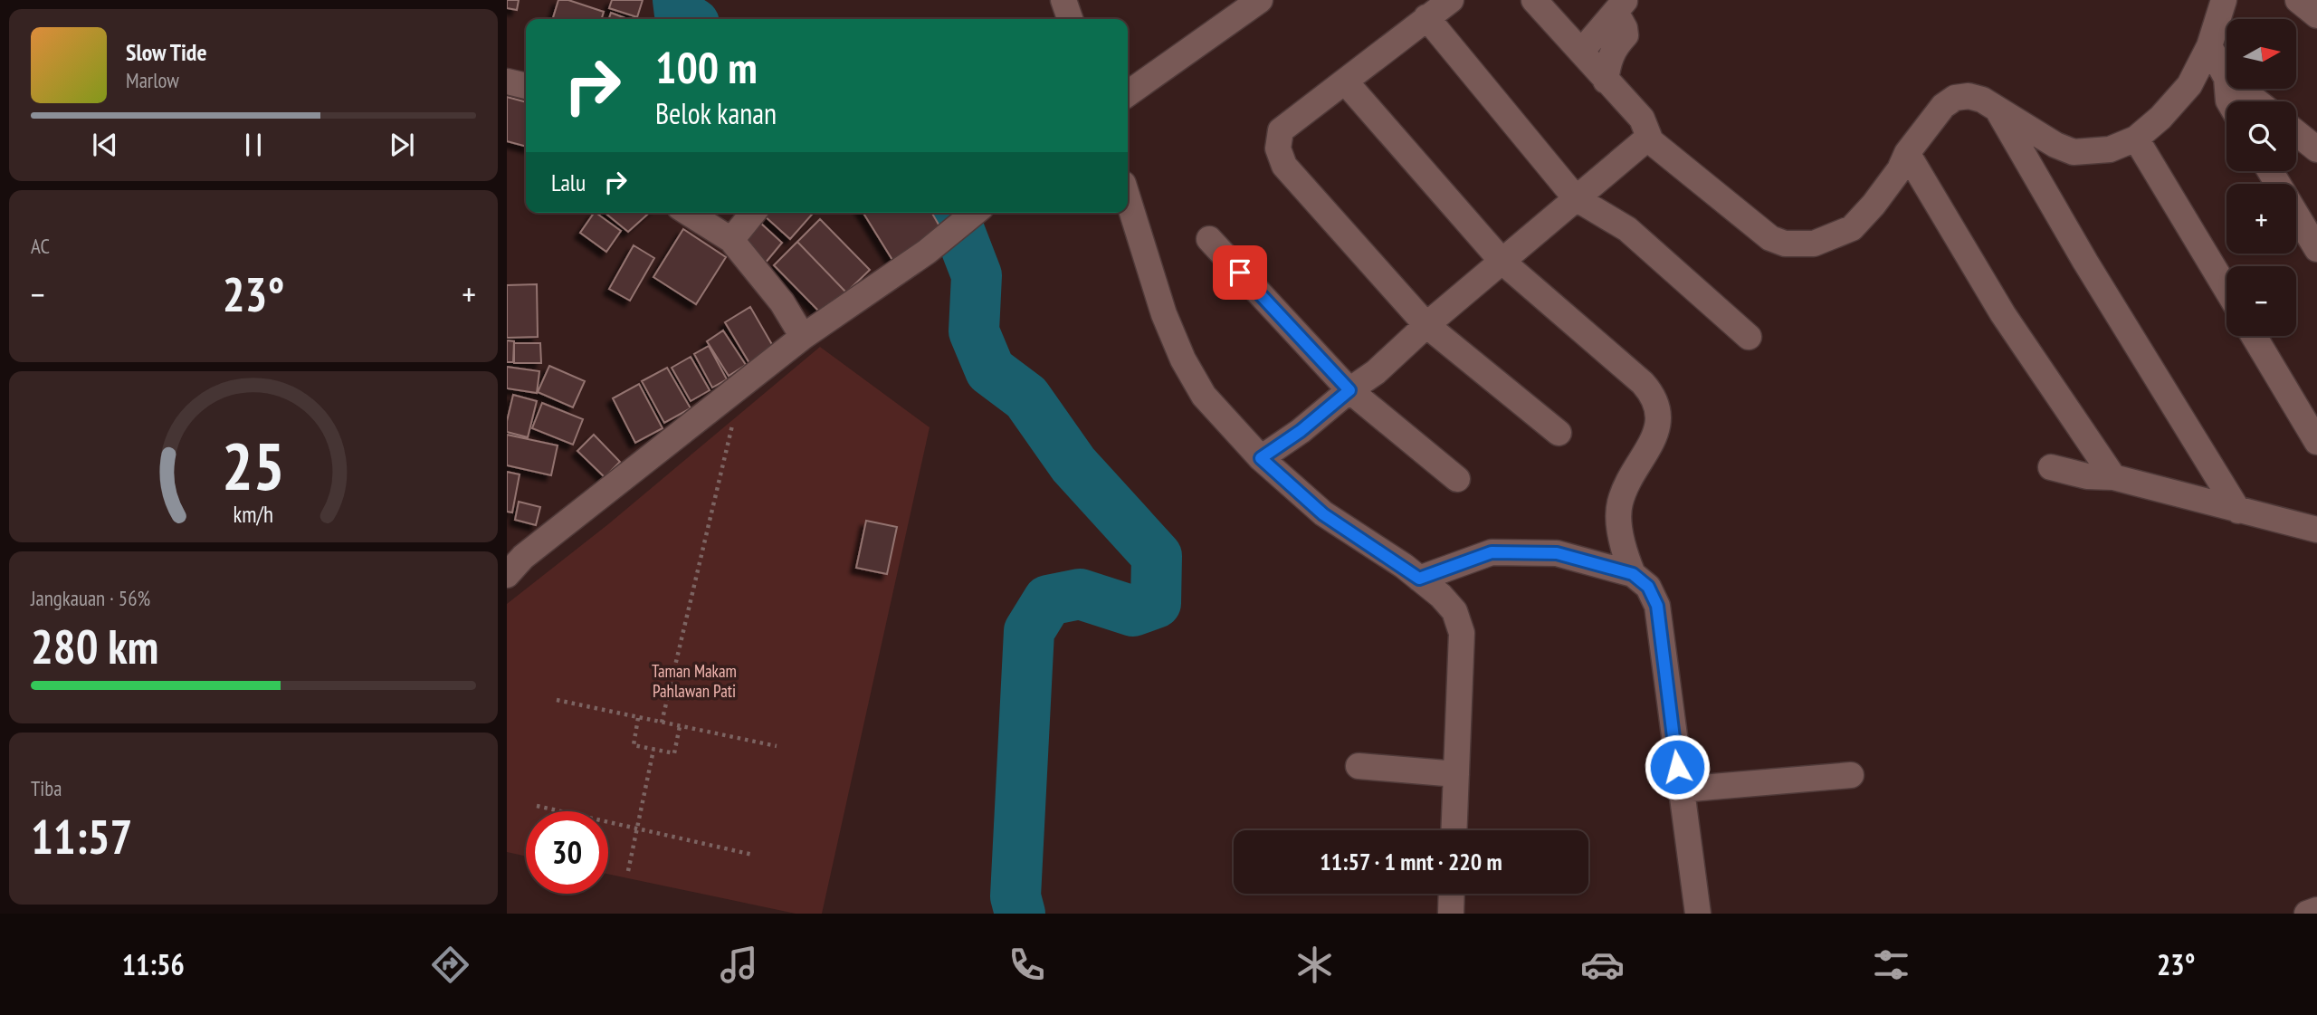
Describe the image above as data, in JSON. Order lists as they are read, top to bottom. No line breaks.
{"parks":["Taman Makam Pahlawan Pati"],"north":"right","page":{"map_buttons":["+","−"],"turn":["100 m","Belok kanan"],"song":["Slow Tide","Marlow"],"then":"Lalu","tile":["AC",["Jangkauan · 56%","280 km"],["Tiba","11:57"]],"heat":["−","23°","+"],"limit":"30","trip":"11:57 · 1 mnt · 220 m","tabs":["11:56","23°"],"gauge":["25","km/h"]}}
